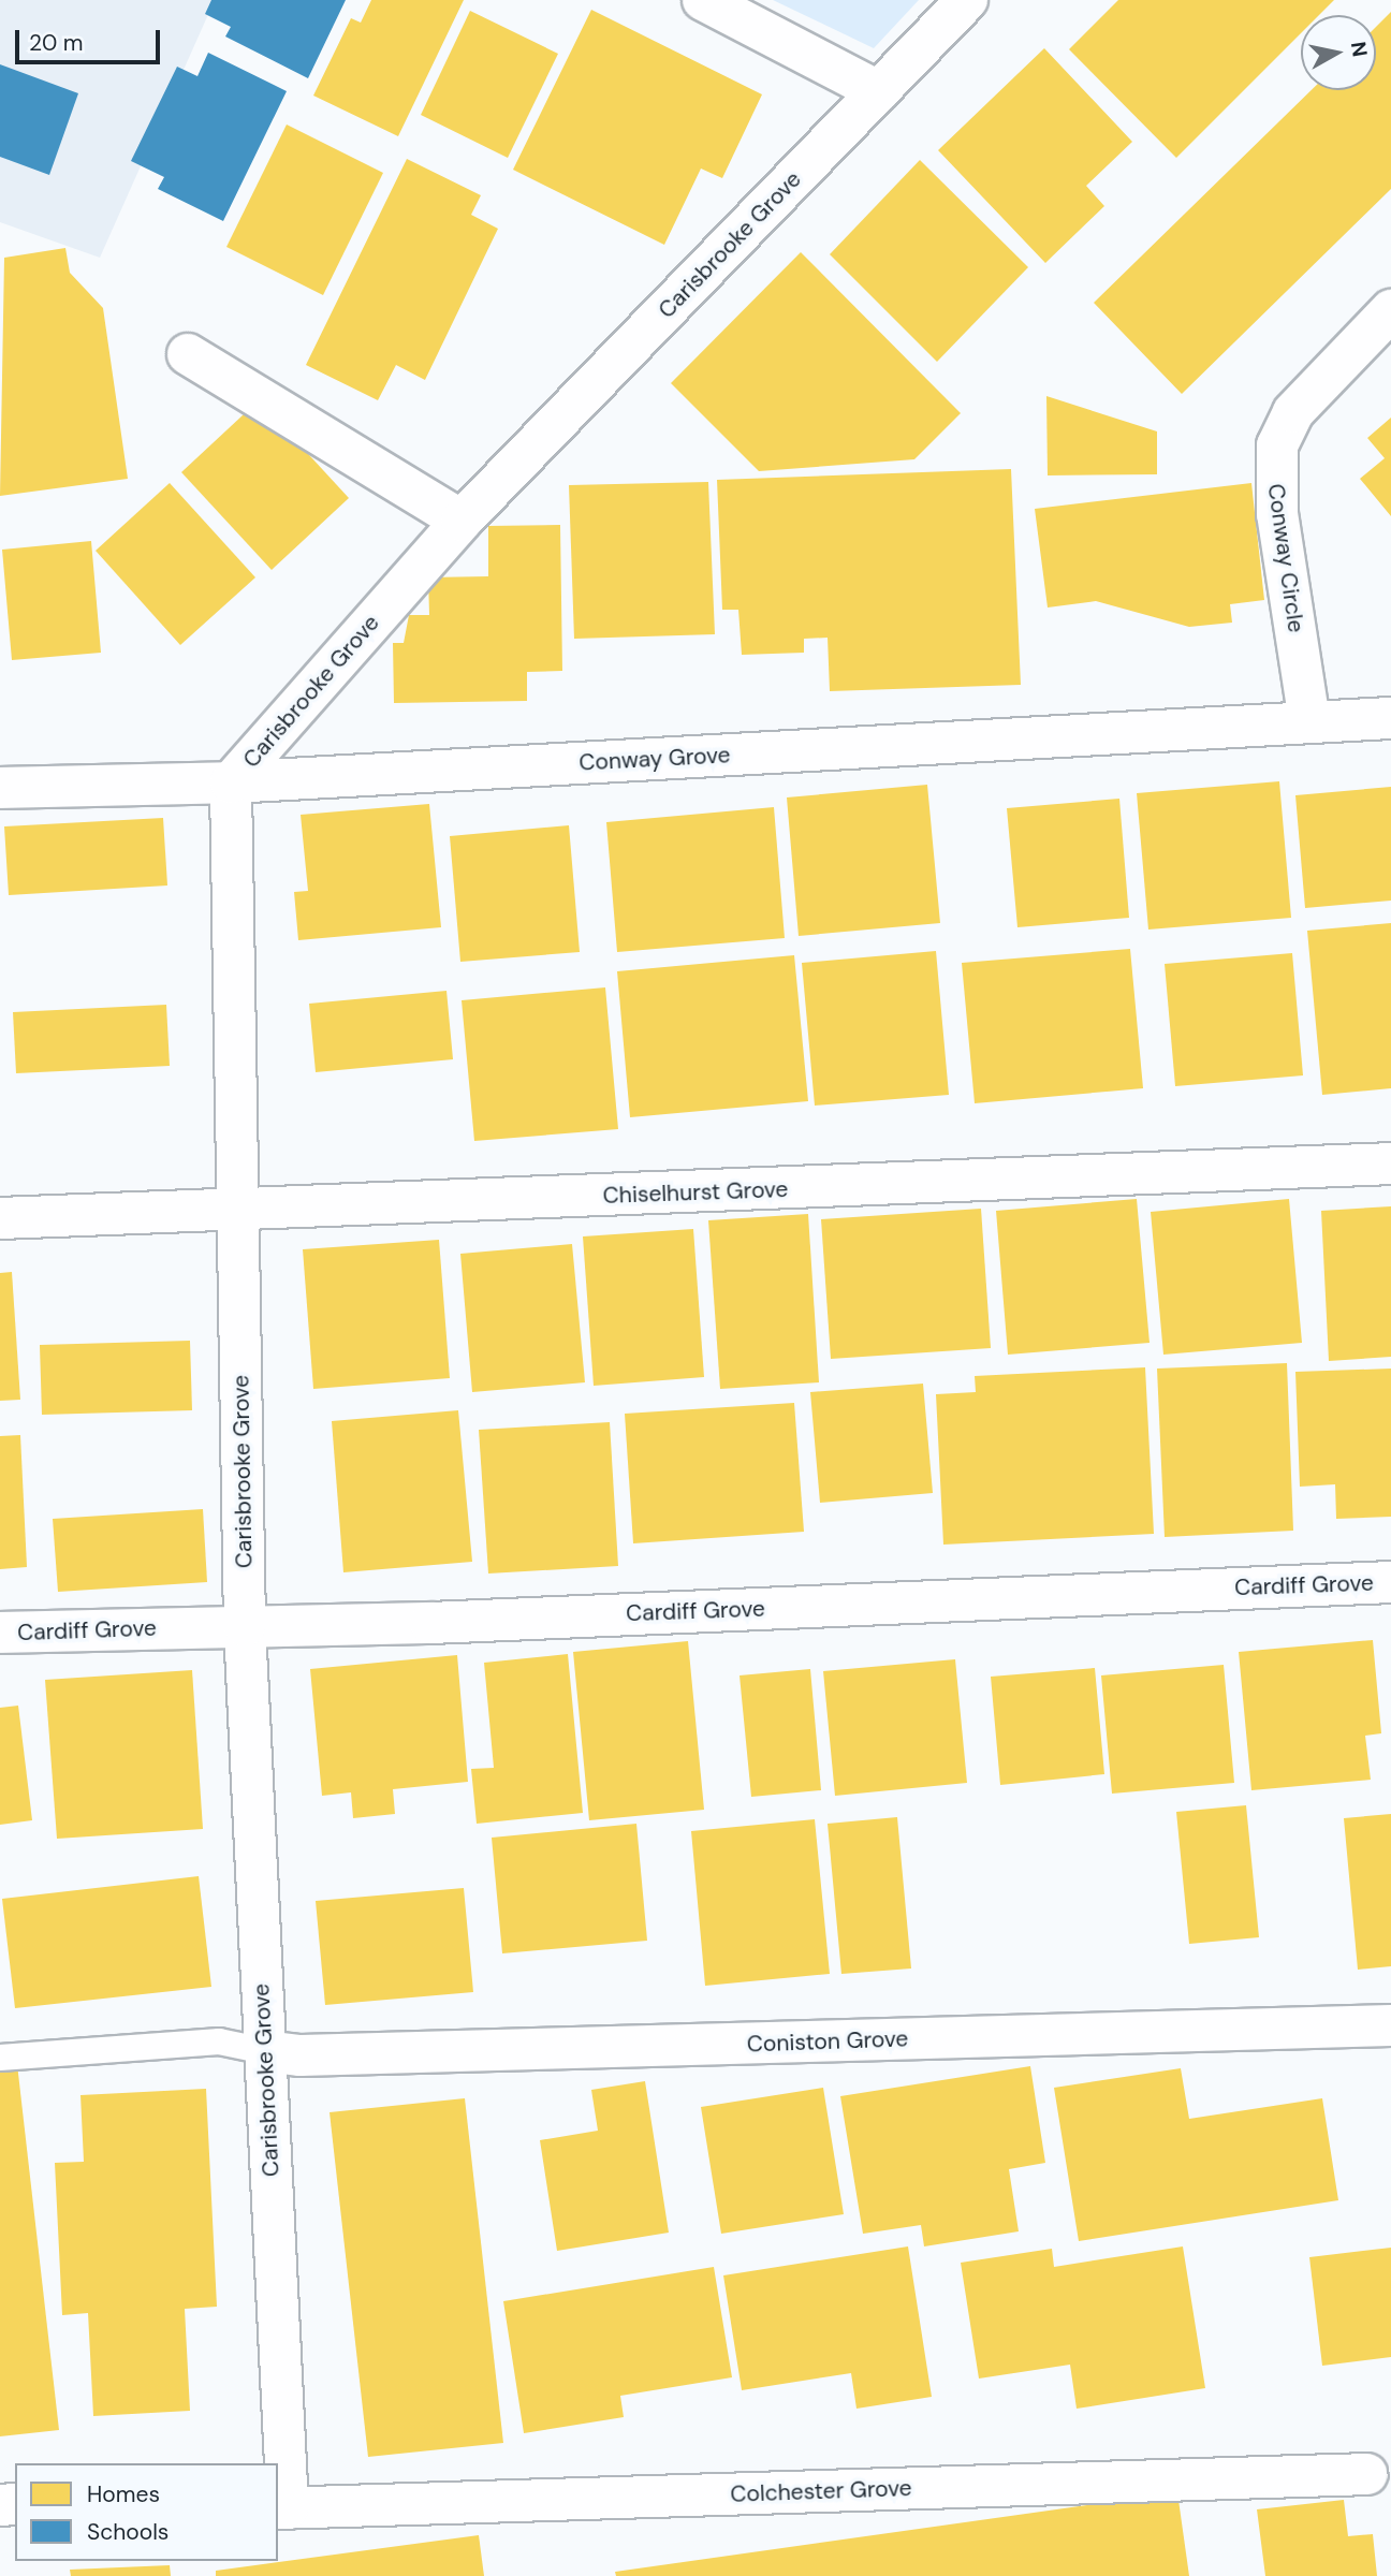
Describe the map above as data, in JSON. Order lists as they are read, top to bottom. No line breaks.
{"streets":{"street":["Carisbrooke Grove","Conway Circle","Conway Grove","Chiselhurst Grove","Cardiff Grove","Coniston Grove","Colchester Grove"]},"crossings":[["Carisbrooke Grove","Conway Grove"],["Carisbrooke Grove","Chiselhurst Grove"],["Carisbrooke Grove","Cardiff Grove"],["Carisbrooke Grove","Coniston Grove"],["Carisbrooke Grove","Colchester Grove"],["Conway Circle","Conway Grove"]],"legend":["Homes","Schools"],"scale_bar":"20 m","north":"right"}
